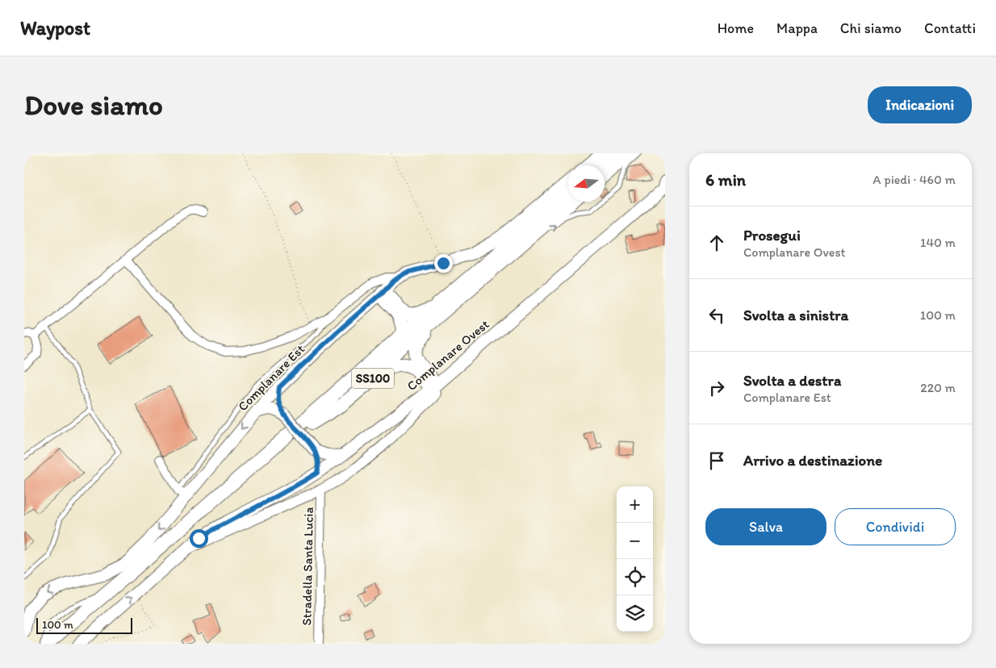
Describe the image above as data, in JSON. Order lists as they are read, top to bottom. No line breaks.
{"streets":{"highway":["SS100"],"main road":["Complanare Ovest","Complanare Est"],"street":["Stradella Santa Lucia"]},"crossings":[["Complanare Ovest","SS100"],["Complanare Est","SS100"]],"one_way":["Complanare Est"],"scale_bar":"100 m","north":"left","page":{"header":"Waypost","nav":["Home","Mappa","Chi siamo","Contatti"],"buttons":["Indicazioni",["Salva","Condividi"]],"title":"Dove siamo","heading":["6 min","A piedi · 460 m"],"list":[["Prosegui","Complanare Ovest","140 m"],["Svolta a sinistra","100 m"],["Svolta a destra","Complanare Est","220 m"],"Arrivo a destinazione"],"map_buttons":["+","−"],"scale":"100 m"}}
